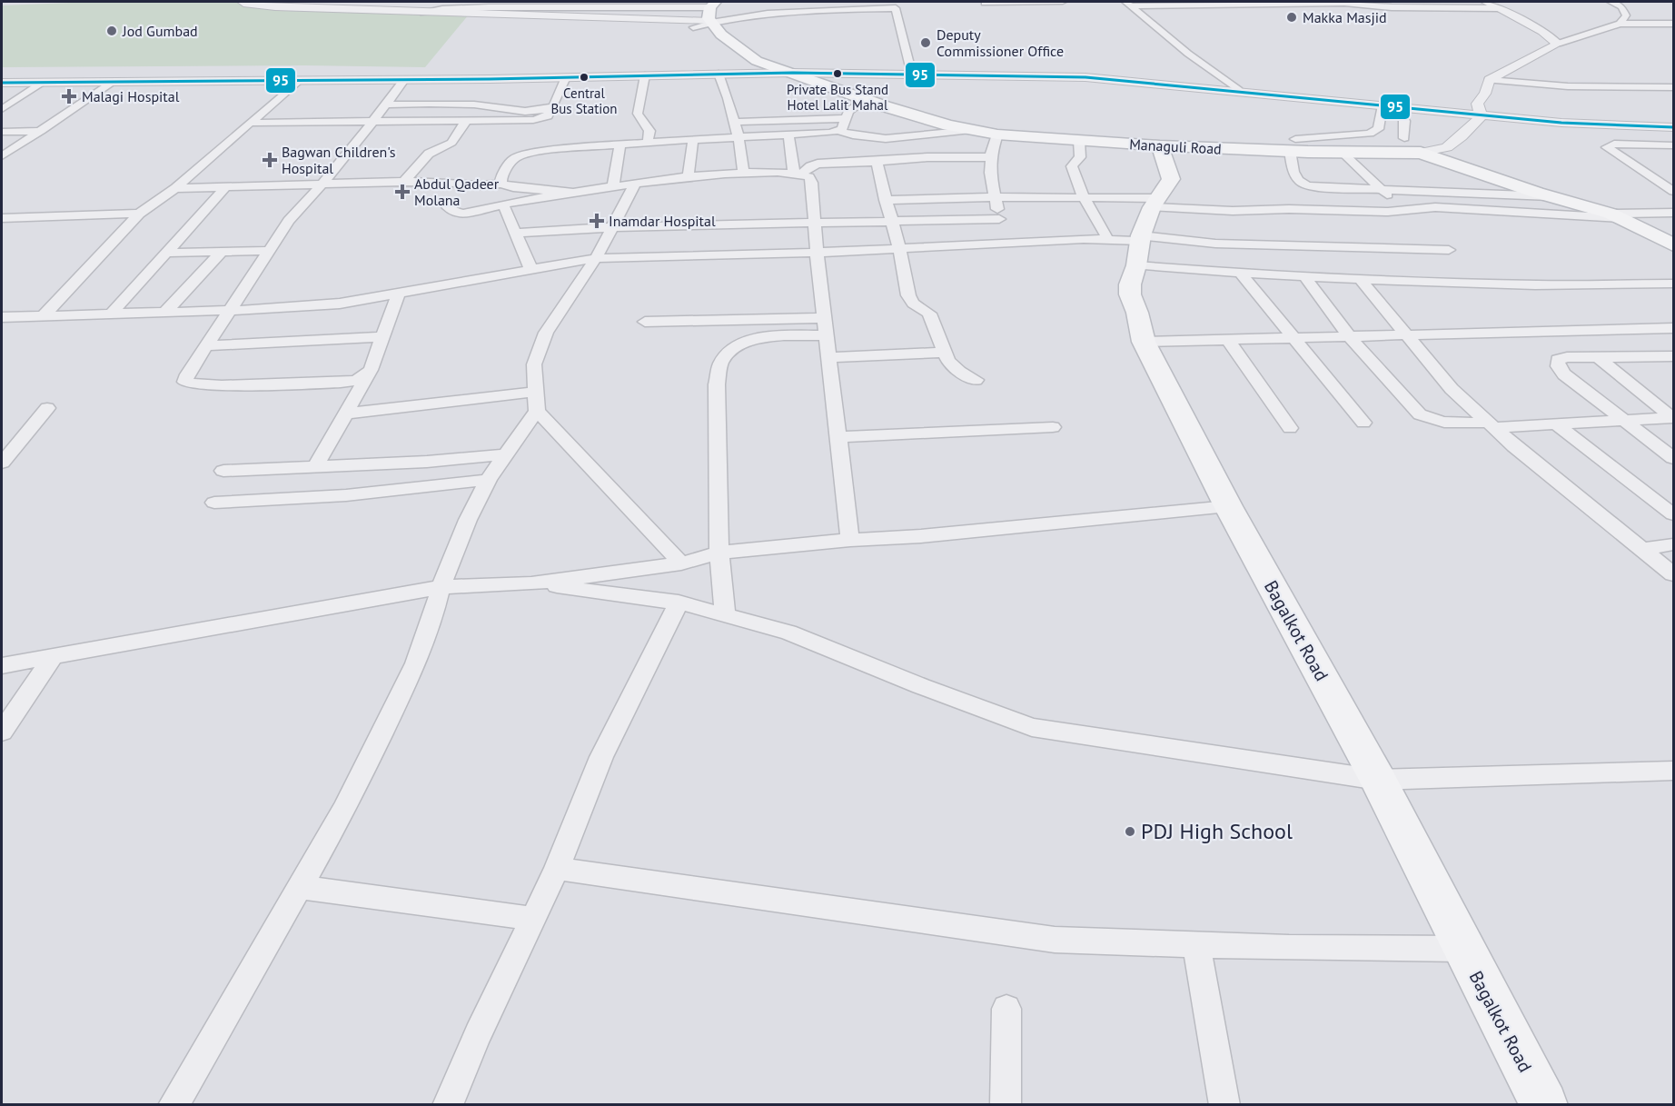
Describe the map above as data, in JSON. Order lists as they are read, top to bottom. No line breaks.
{"streets":{"main road":["Managuli Road","Bagalkot Road"]},"crossings":[["Managuli Road","Bagalkot Road"]],"places":{"other":["Makka Masjid","Jod Gumbad","Deputy Commissioner Office","Private Bus Stand Hotel Lalit Mahal","Central Bus Station","PDJ High School"],"health":["Malagi Hospital","Bagwan Children's Hospital","Abdul Qadeer Molana","Inamdar Hospital"]},"lines":["transit line 95"]}
